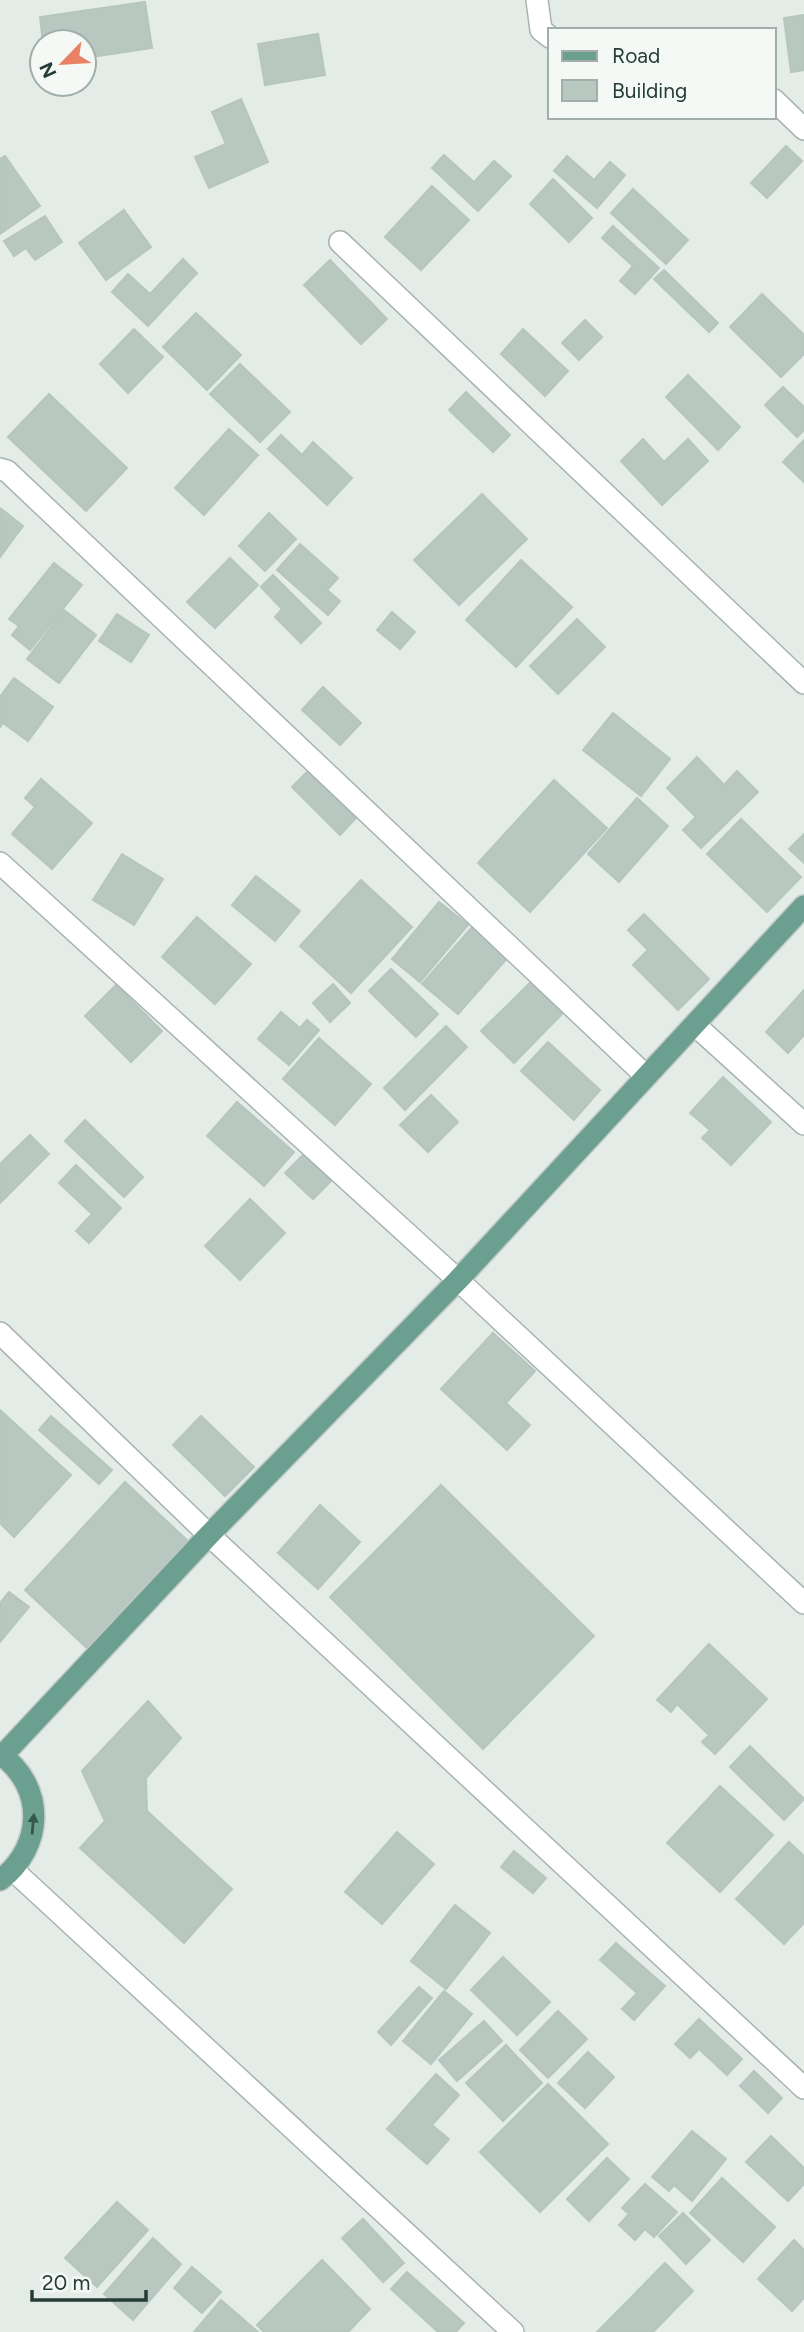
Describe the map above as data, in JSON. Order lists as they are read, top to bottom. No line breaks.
{"legend":["Road","Building"],"scale_bar":"20 m","north":"bottom left"}
